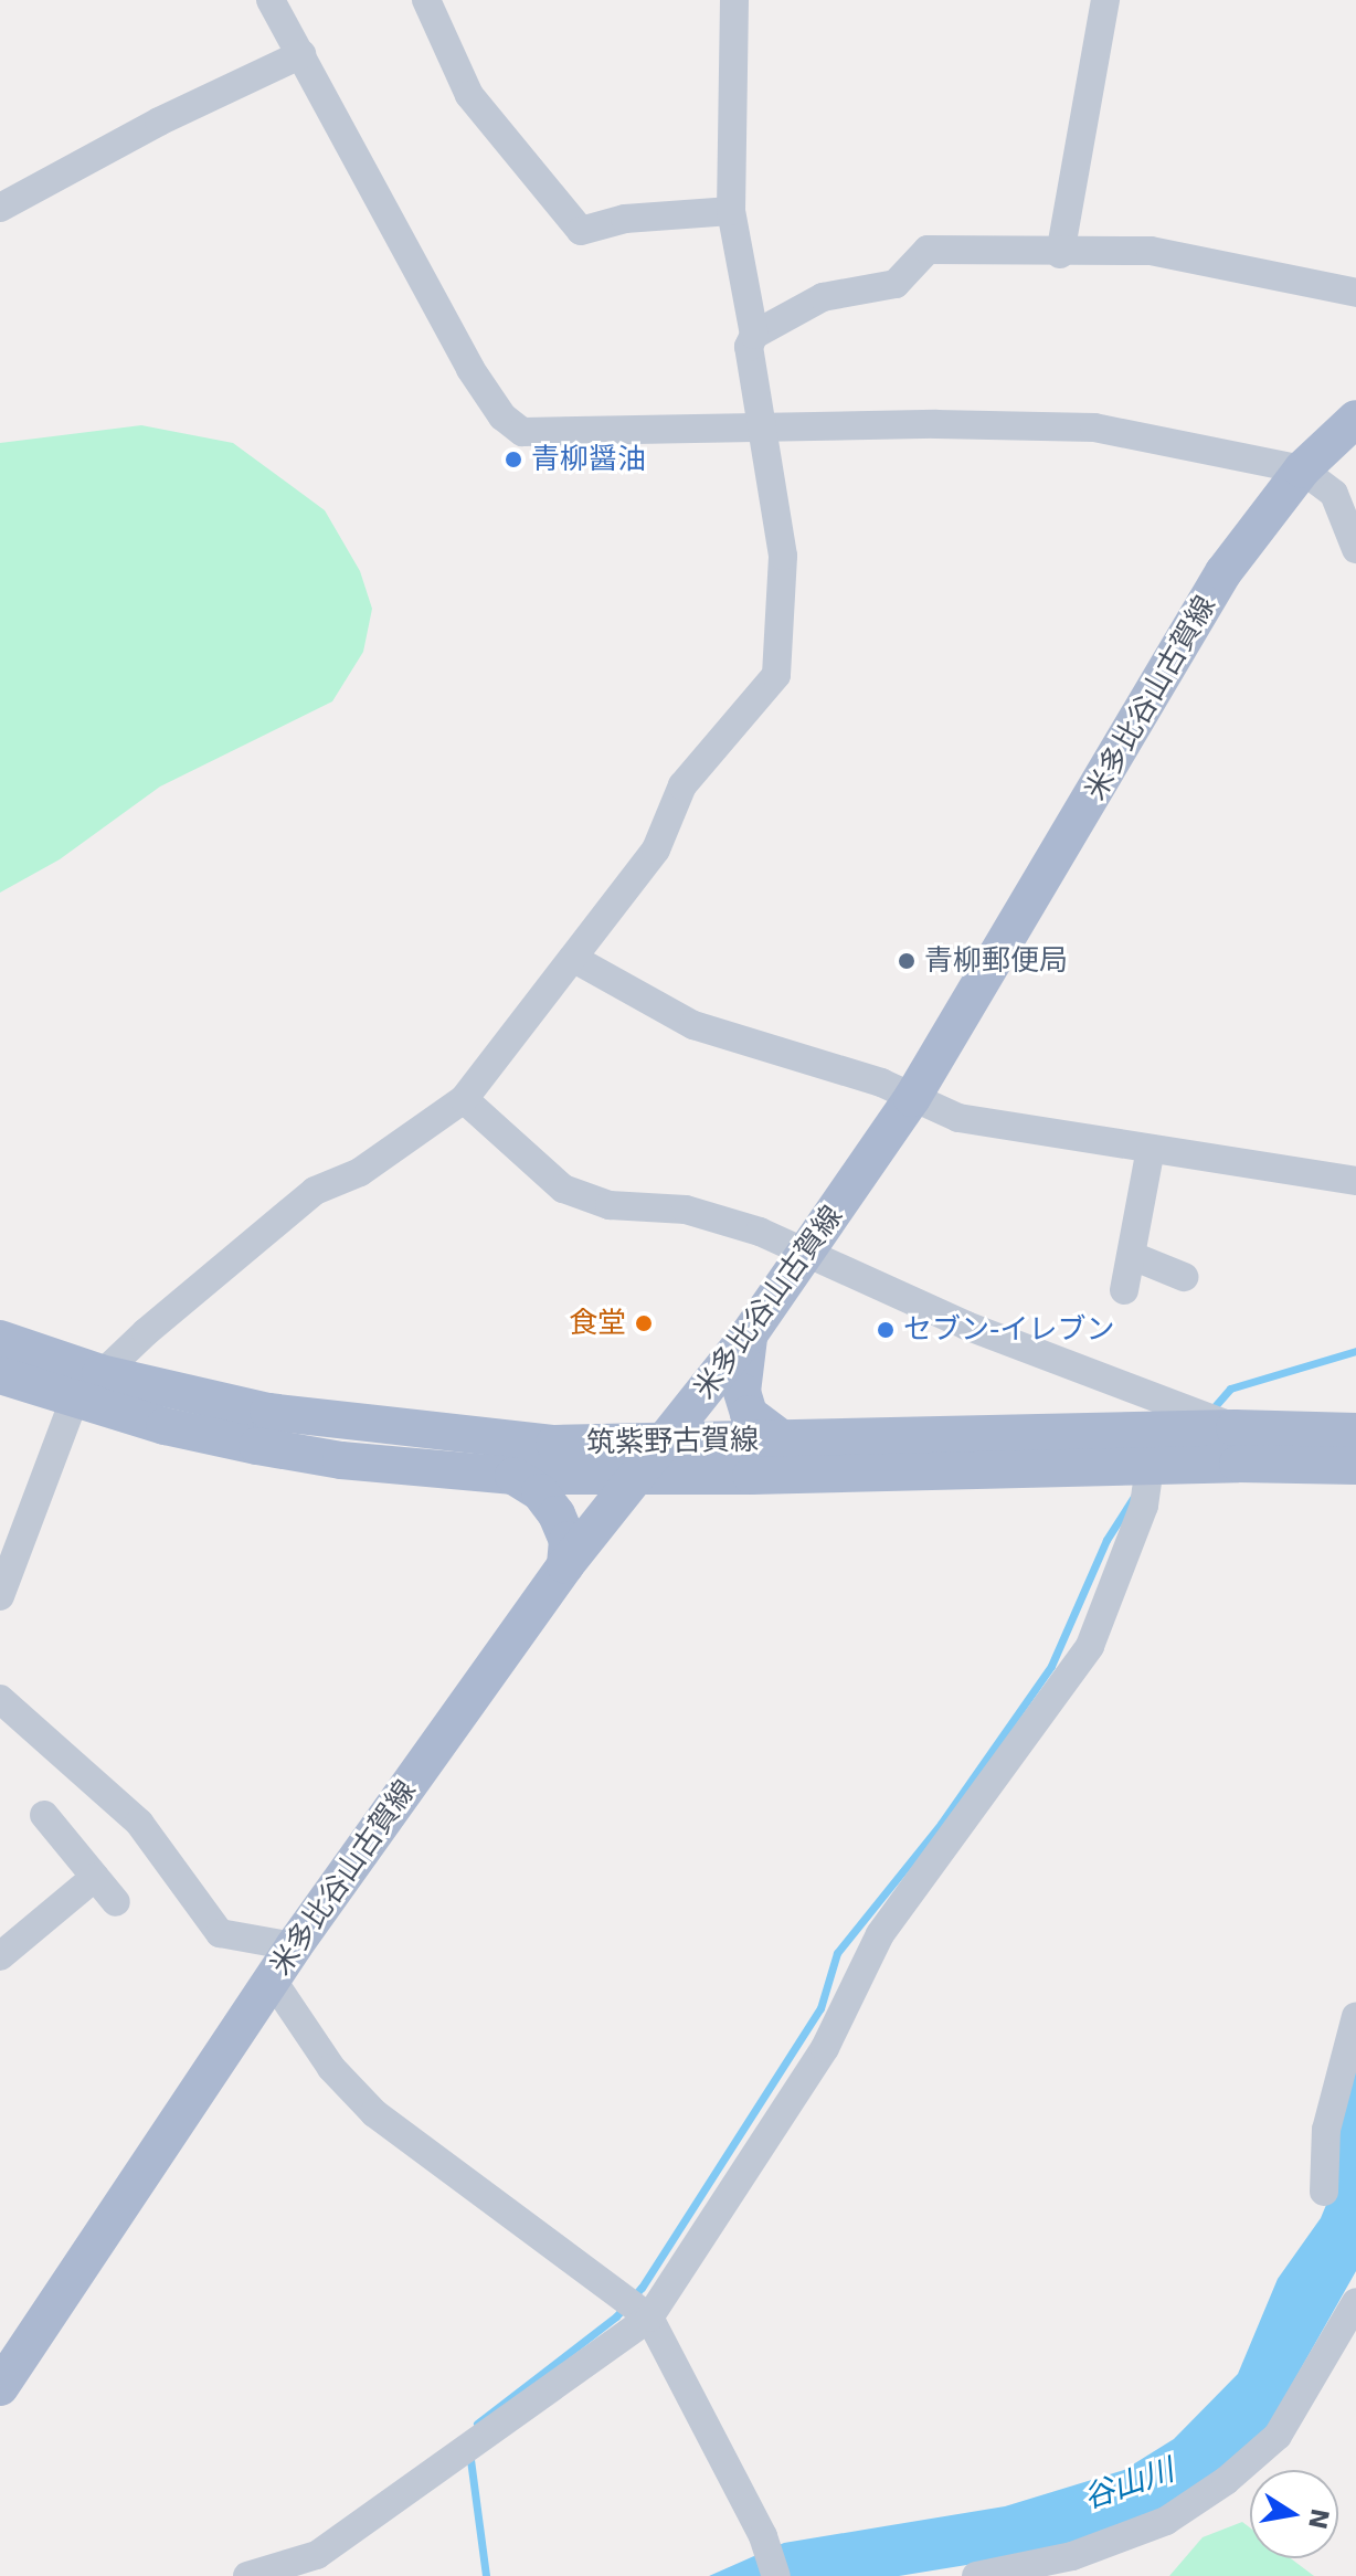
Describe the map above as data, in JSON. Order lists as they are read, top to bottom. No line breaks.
{"streets":{"main road":["米多比谷山古賀線","筑紫野古賀線"]},"crossings":[["米多比谷山古賀線","筑紫野古賀線"]],"water":["谷山川"],"places":["青柳醤油","青柳郵便局","食堂","セブン-イレブン"],"north":"right"}
